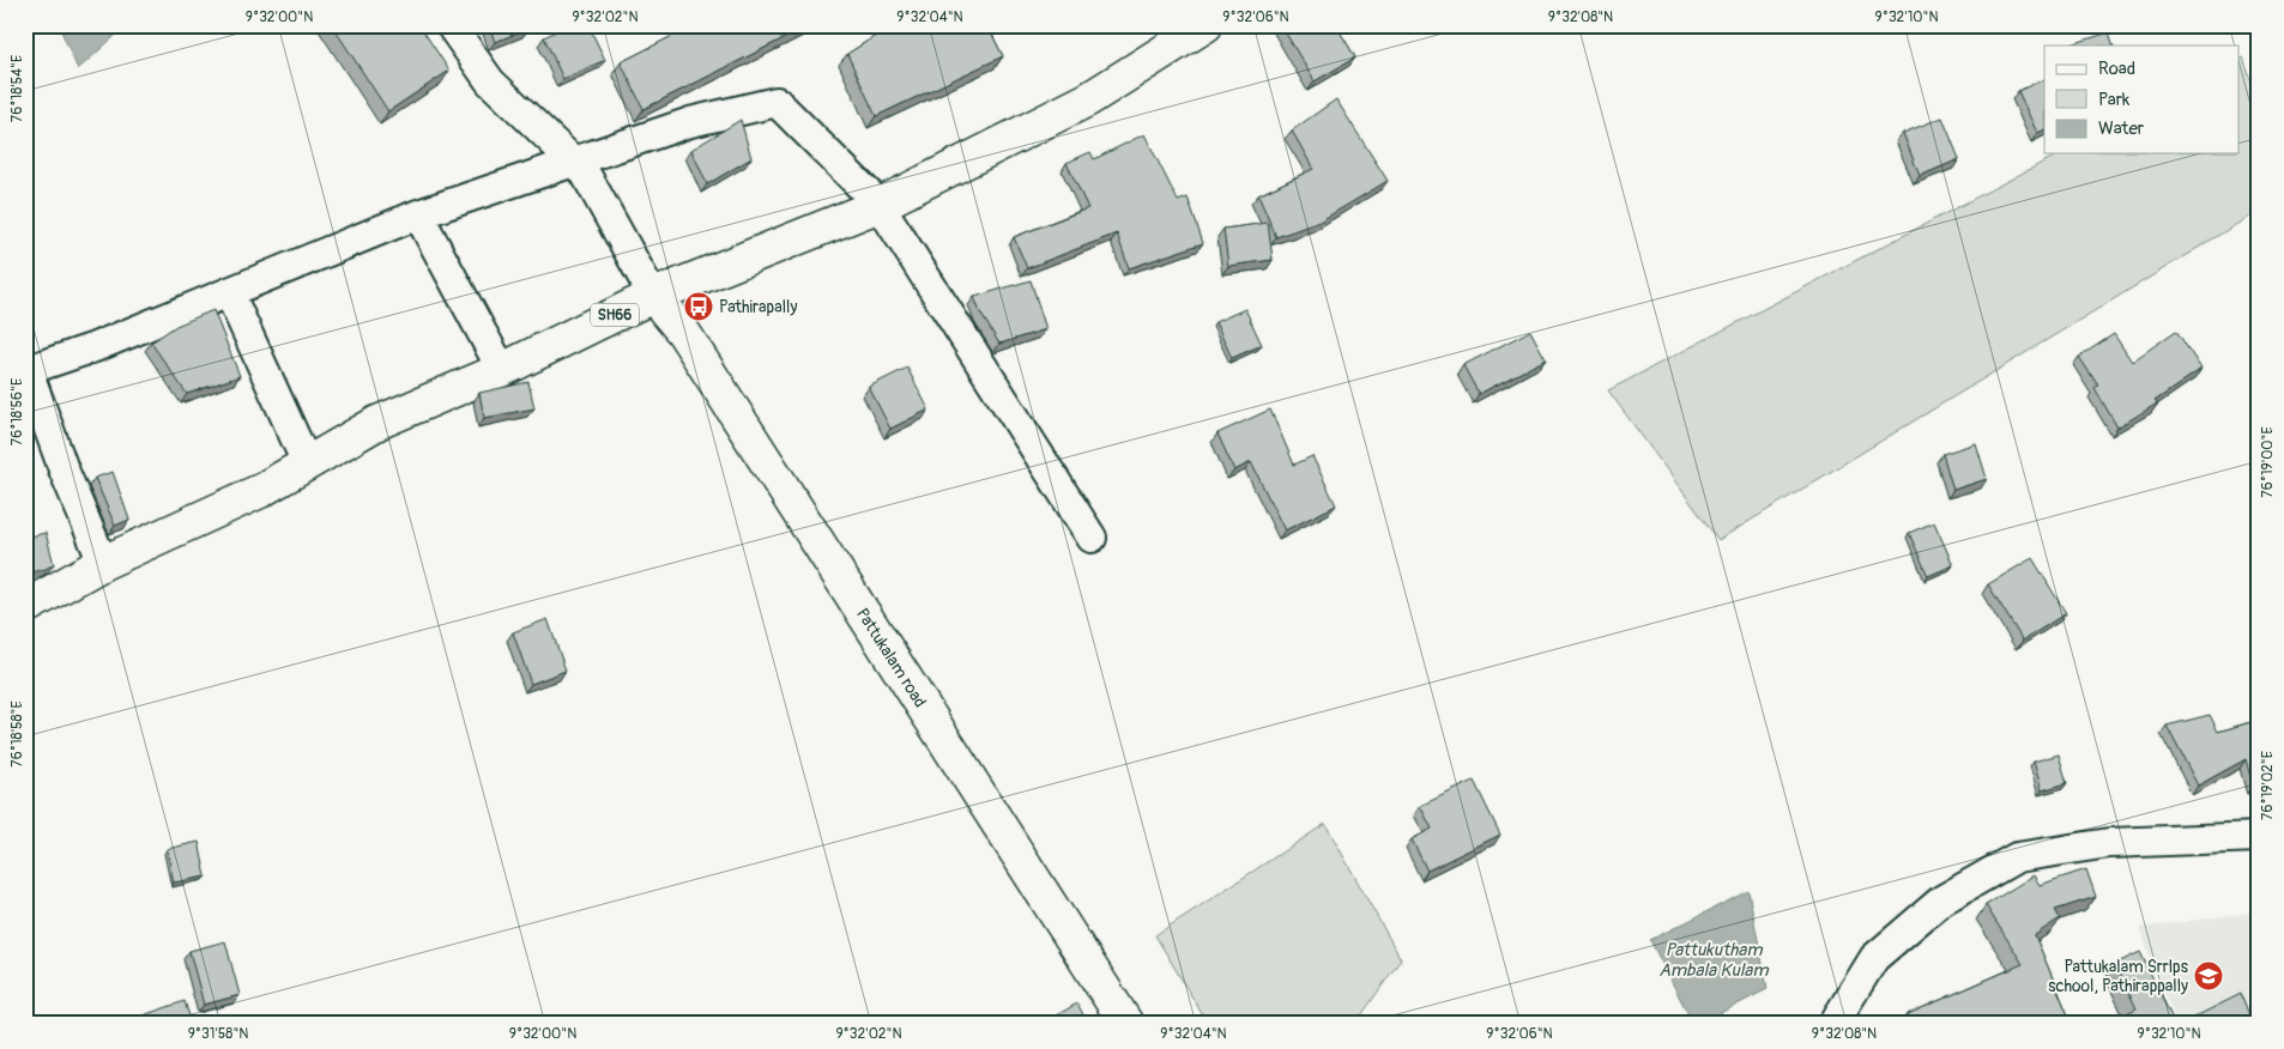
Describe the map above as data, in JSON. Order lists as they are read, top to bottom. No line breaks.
{"streets":{"main road":["SH66","Pattukalam road"]},"crossings":[["SH66","Pattukalam road"]],"water":["Pattukutham Ambala Kulam"],"places":{"bus stop":["Pathirapally"],"school or university":["Pattukalam Srrlps school, Pathirappally"]},"legend":["Road","Park","Water"],"coordinates":["9°32'00\"N","9°32'02\"N","9°32'04\"N","9°32'06\"N","9°32'08\"N","9°32'10\"N","76°18'54\"E","76°18'56\"E","76°19'00\"E","76°18'58\"E","76°19'02\"E","9°31'58\"N"]}
